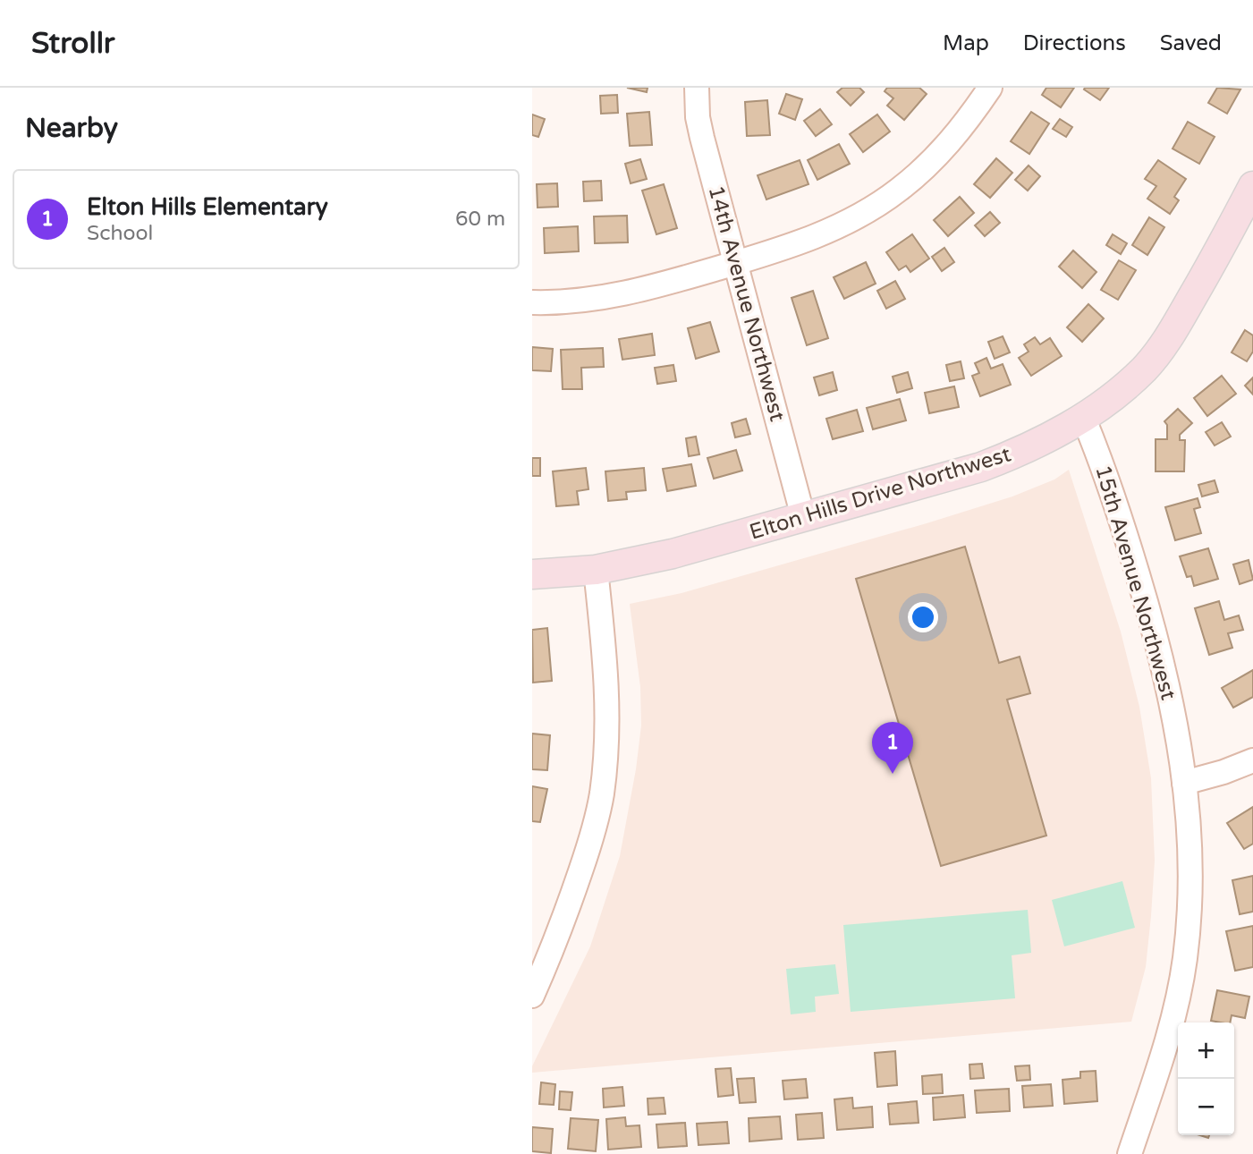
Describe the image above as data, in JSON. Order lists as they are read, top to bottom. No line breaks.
{"streets":{"main road":["Elton Hills Drive Northwest"],"street":["14th Avenue Northwest","15th Avenue Northwest"]},"crossings":[["14th Avenue Northwest","Elton Hills Drive Northwest"],["Elton Hills Drive Northwest","15th Avenue Northwest"]],"page":{"header":"Strollr","nav":["Map","Directions","Saved"],"heading":"Nearby","list":[{"mark":"1","name":"Elton Hills Elementary","note":"School","value":"60 m"}],"pins":"1","map_buttons":["+","−"]}}
